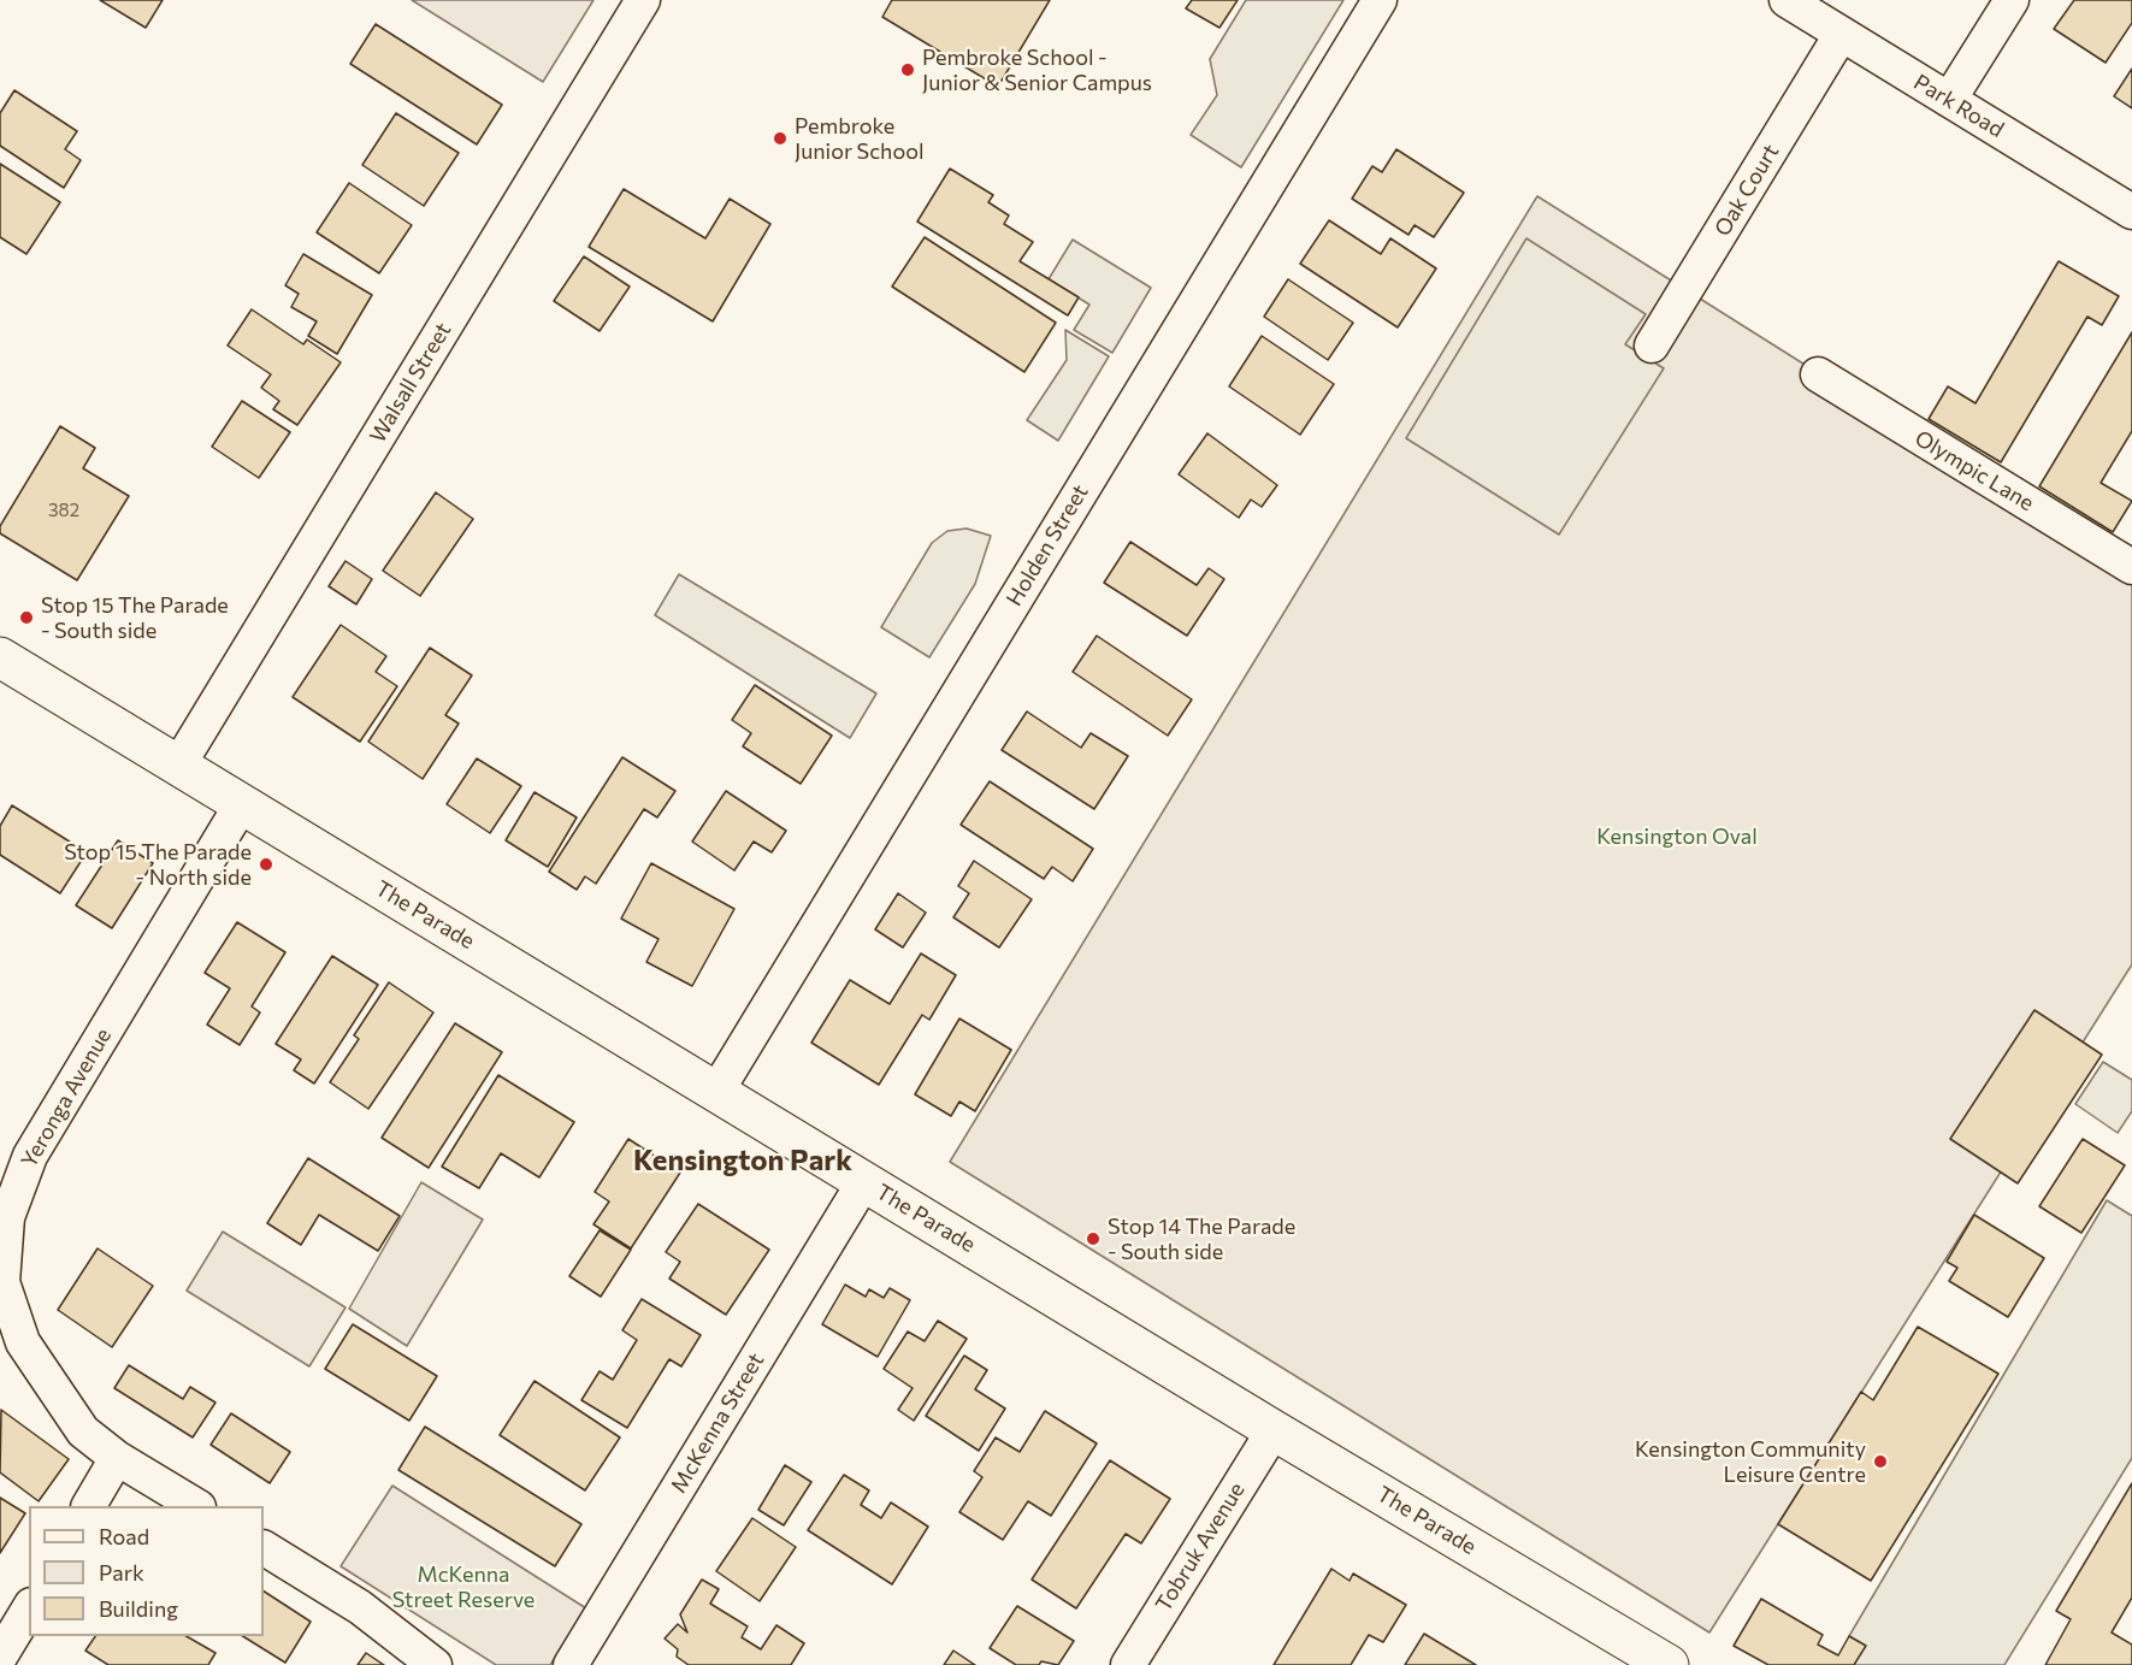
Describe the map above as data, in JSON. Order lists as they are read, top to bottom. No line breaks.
{"streets":{"main road":["The Parade"],"street":["Park Road","Oak Court","Walsall Street","Olympic Lane","Holden Street","Yeronga Avenue","McKenna Street","Tobruk Avenue"]},"crossings":[["Park Road","Oak Court"],["Walsall Street","The Parade"],["Holden Street","The Parade"],["The Parade","Yeronga Avenue"],["The Parade","McKenna Street"],["The Parade","Tobruk Avenue"]],"districts":["Kensington Park"],"parks":["Kensington Oval","McKenna Street Reserve"],"places":["Pembroke School - Junior & Senior Campus","Pembroke Junior School","Stop 15 The Parade - South side","Stop 15 The Parade - North side","Stop 14 The Parade - South side","Kensington Community Leisure Centre"],"house_numbers":["382"],"legend":["Road","Park","Building"]}
